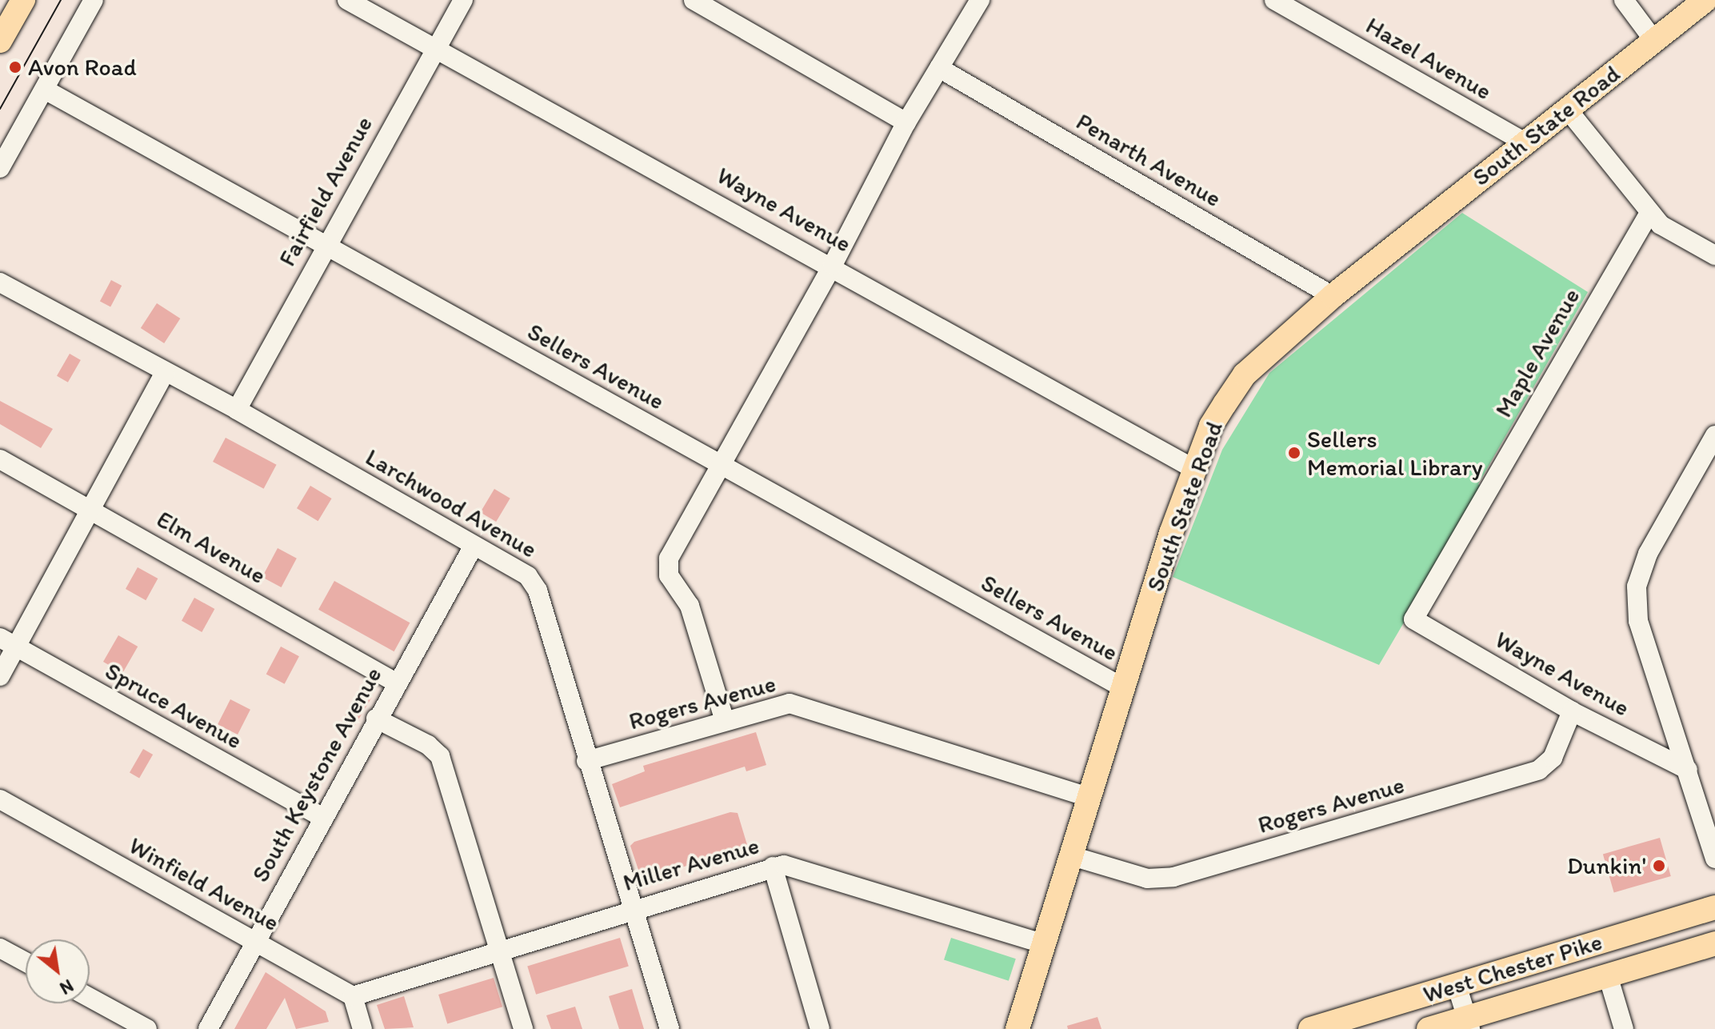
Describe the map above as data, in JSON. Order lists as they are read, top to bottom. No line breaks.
{"streets":{"main road":["South State Road","West Chester Pike"],"street":["Hazel Avenue","Penarth Avenue","Fairfield Avenue","Wayne Avenue","Maple Avenue","Sellers Avenue","Larchwood Avenue","Elm Avenue","Rogers Avenue","Spruce Avenue","South Keystone Avenue","Miller Avenue","Winfield Avenue"]},"crossings":[["Hazel Avenue","South State Road"],["South State Road","Penarth Avenue"],["South State Road","Wayne Avenue"],["South State Road","Sellers Avenue"],["South State Road","Rogers Avenue"],["South State Road","Miller Avenue"],["Fairfield Avenue","Wayne Avenue"],["Fairfield Avenue","Sellers Avenue"],["Fairfield Avenue","Larchwood Avenue"],["Wayne Avenue","Maple Avenue"],["Wayne Avenue","Rogers Avenue"],["Larchwood Avenue","Rogers Avenue"],["Larchwood Avenue","South Keystone Avenue"],["Larchwood Avenue","Miller Avenue"],["Elm Avenue","South Keystone Avenue"],["Spruce Avenue","South Keystone Avenue"],["South Keystone Avenue","Winfield Avenue"],["Miller Avenue","Winfield Avenue"]],"places":["Avon Road","Sellers Memorial Library","Dunkin'"],"north":"bottom right"}
